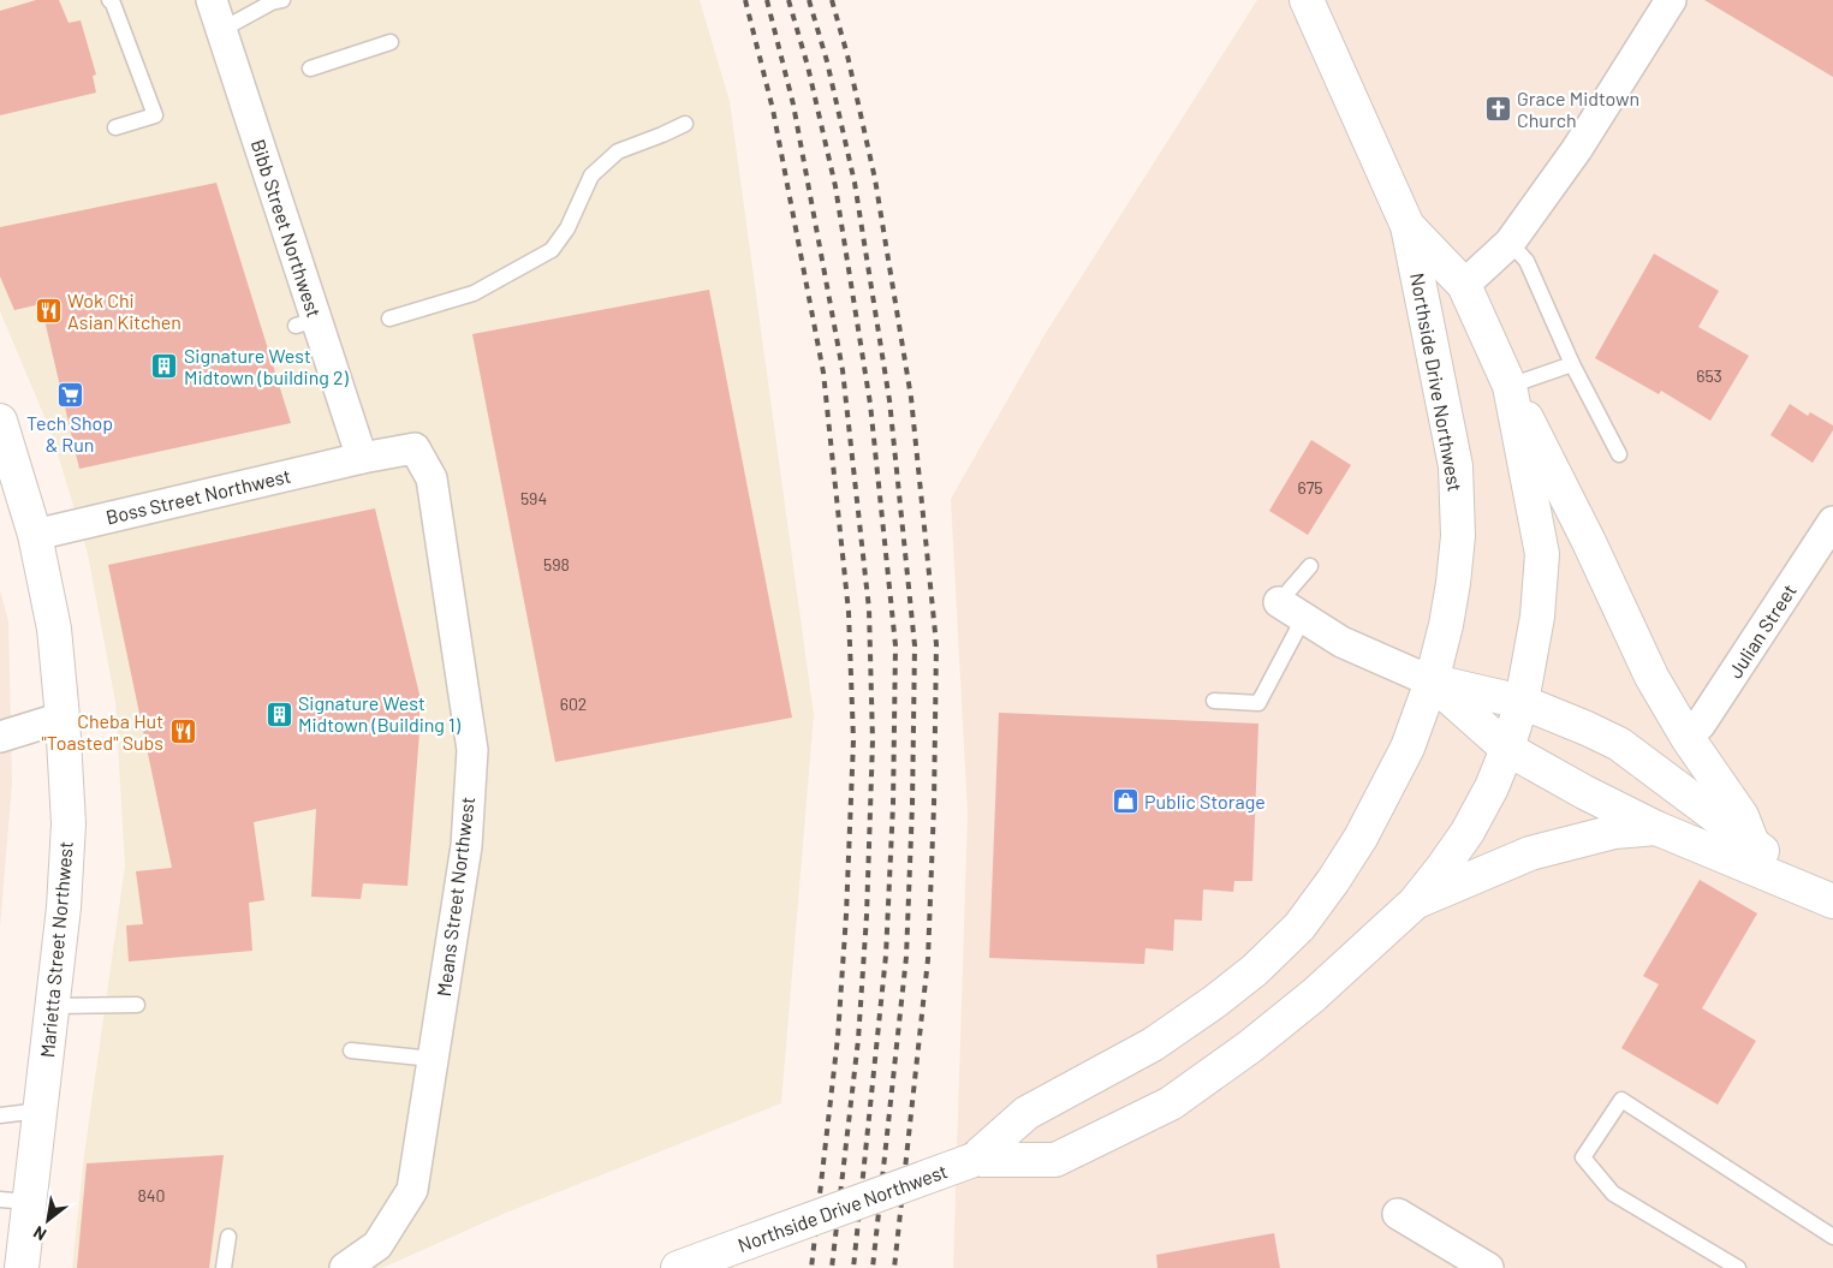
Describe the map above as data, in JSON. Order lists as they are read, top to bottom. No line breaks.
{"streets":{"main road":["Northside Drive Northwest","Marietta Street Northwest"],"street":["Bibb Street Northwest","Boss Street Northwest","Julian Street","Means Street Northwest"]},"crossings":[["Bibb Street Northwest","Boss Street Northwest"],["Bibb Street Northwest","Means Street Northwest"],["Boss Street Northwest","Means Street Northwest"],["Boss Street Northwest","Marietta Street Northwest"]],"places":{"church":["Grace Midtown Church"],"restaurant":["Wok Chi Asian Kitchen","Cheba Hut \"Toasted\" Subs"],"building":["Signature West Midtown (building 2)","Signature West Midtown (Building 1)"],"supermarket":["Tech Shop & Run"],"shop":["Public Storage"]},"house_numbers":["653","675","594","598","602","840"],"north":"bottom left"}
